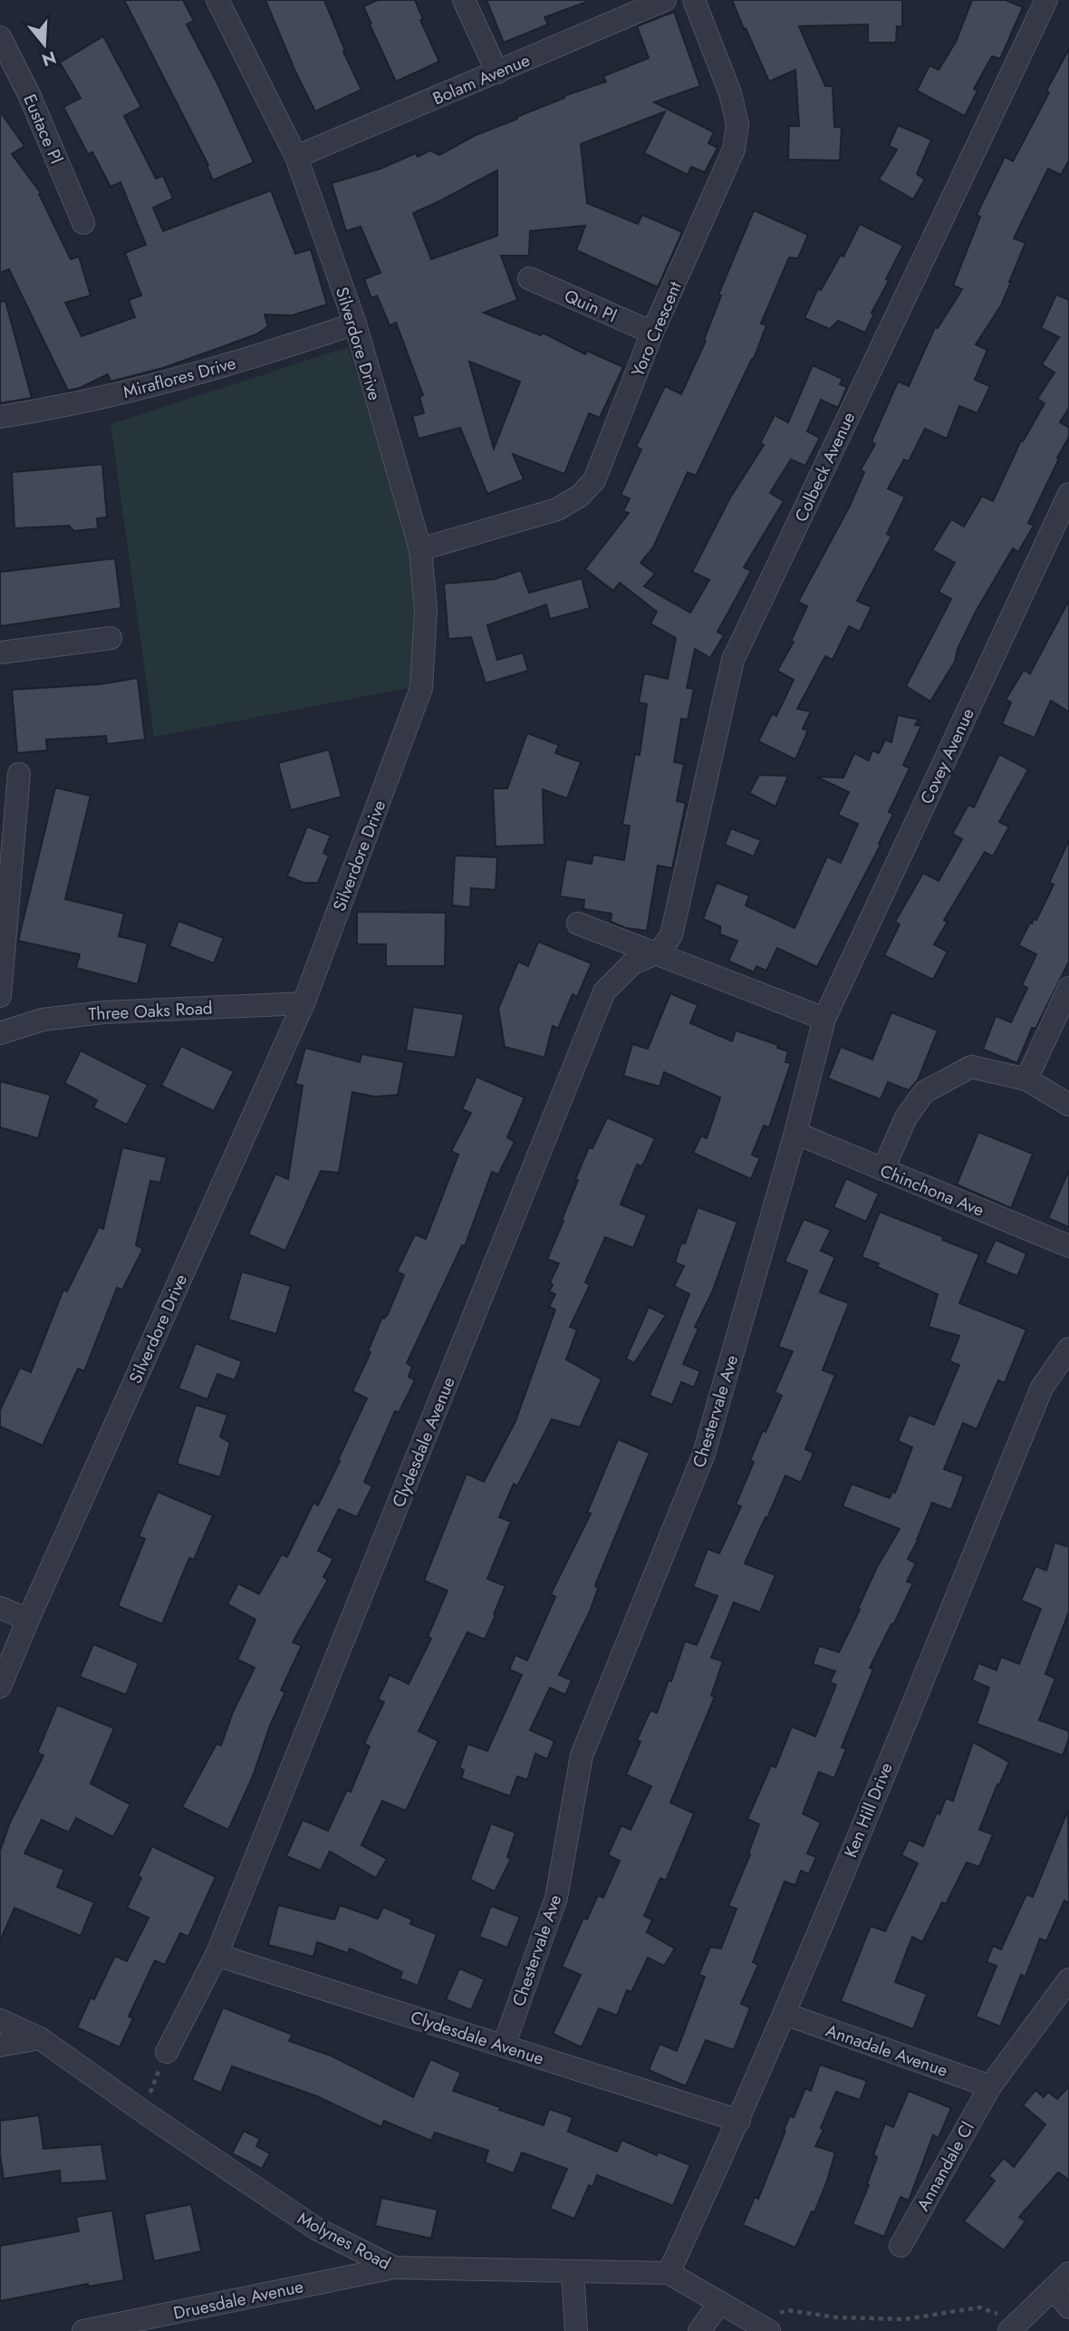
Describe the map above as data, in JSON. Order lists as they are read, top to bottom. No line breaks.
{"streets":{"street":["Bolam Avenue","Eustace Pl","Quin Pl","Yoro Crescent","Silverdore Drive","Miraflores Drive","Colbeck Avenue","Covey Avenue","Three Oaks Road","Chinchona Ave","Chestervale Ave","Clydesdale Avenue","Ken Hill Drive","Annadale Avenue","Annandale Cl","Molynes Road","Druesdale Avenue"]},"crossings":[["Bolam Avenue","Silverdore Drive"],["Quin Pl","Yoro Crescent"],["Yoro Crescent","Silverdore Drive"],["Silverdore Drive","Miraflores Drive"],["Silverdore Drive","Three Oaks Road"],["Colbeck Avenue","Clydesdale Avenue"],["Covey Avenue","Chestervale Ave"],["Chinchona Ave","Chestervale Ave"],["Chestervale Ave","Clydesdale Avenue"],["Clydesdale Avenue","Ken Hill Drive"],["Ken Hill Drive","Annadale Avenue"],["Ken Hill Drive","Molynes Road"],["Annadale Avenue","Annandale Cl"],["Molynes Road","Druesdale Avenue"]],"north":"bottom"}
